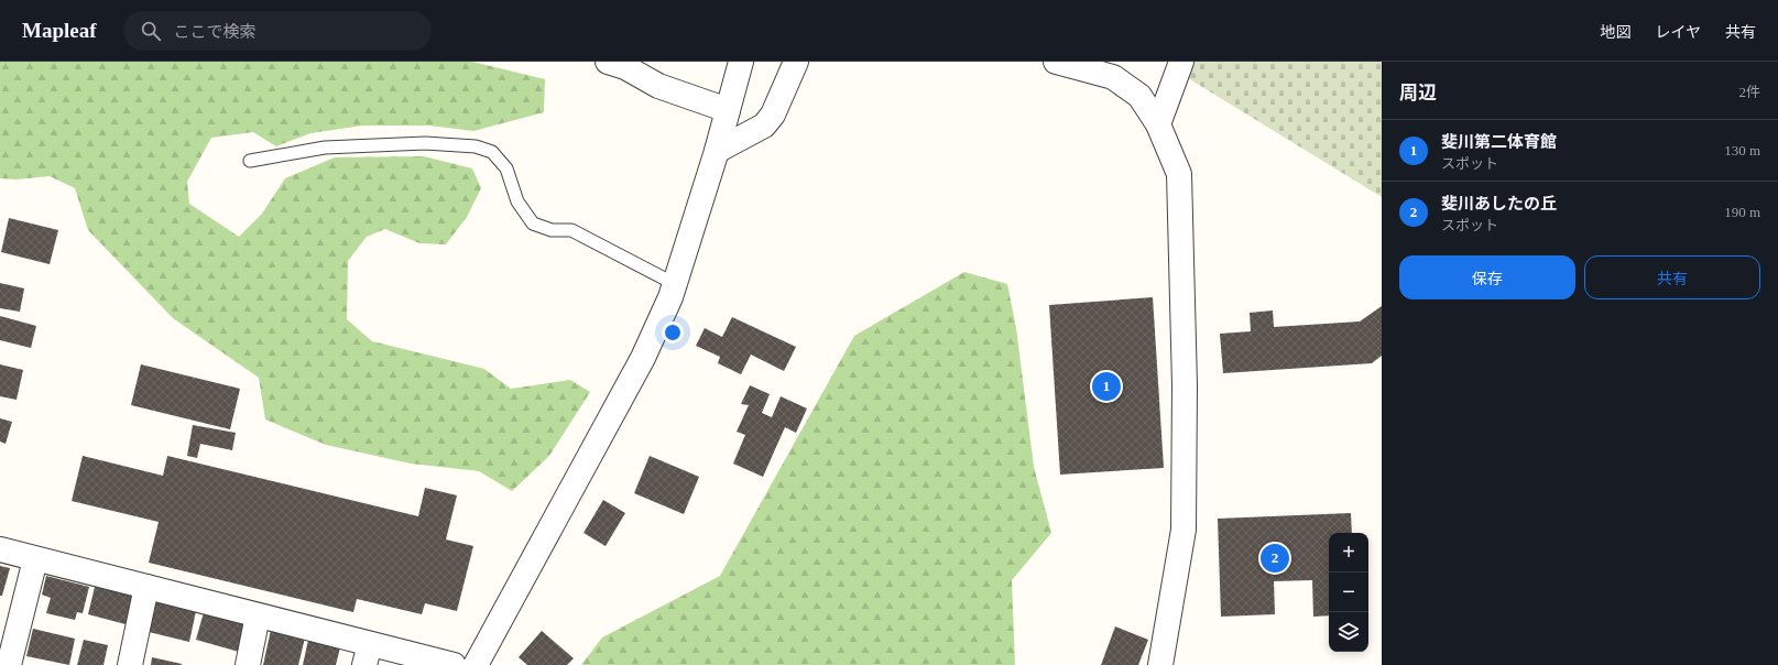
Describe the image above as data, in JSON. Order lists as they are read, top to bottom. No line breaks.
{"page":{"header":"Mapleaf","search":"ここで検索","nav":["地図","レイヤ","共有"],"heading":["周辺","2件"],"list":[{"mark":"1","name":"斐川第二体育館","note":"スポット","value":"130 m"},{"mark":"2","name":"斐川あしたの丘","note":"スポット","value":"190 m"}],"buttons":["保存","共有"],"pins":["1","2"],"map_buttons":["+","−"]}}
